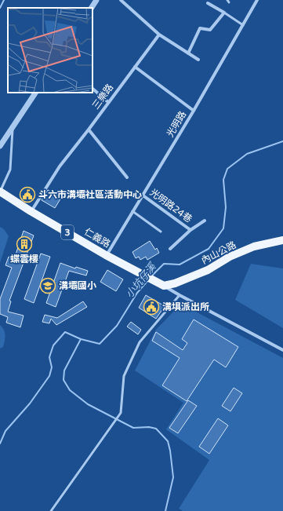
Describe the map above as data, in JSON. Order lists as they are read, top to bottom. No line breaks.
{"streets":{"main road":["3","仁義路","內山公路"],"street":["三樂路","光明路","光明路24巷"]},"crossings":[["三樂路","仁義路"],["光明路","光明路24巷"],["光明路","仁義路"],["仁義路","內山公路"]],"water":["小坑仔溪"],"places":{"public building":["斗六市溝壩社區活動中心","溝埧派出所"],"building":["蝶雲樓"],"school or university":["溝壩國小"]}}
